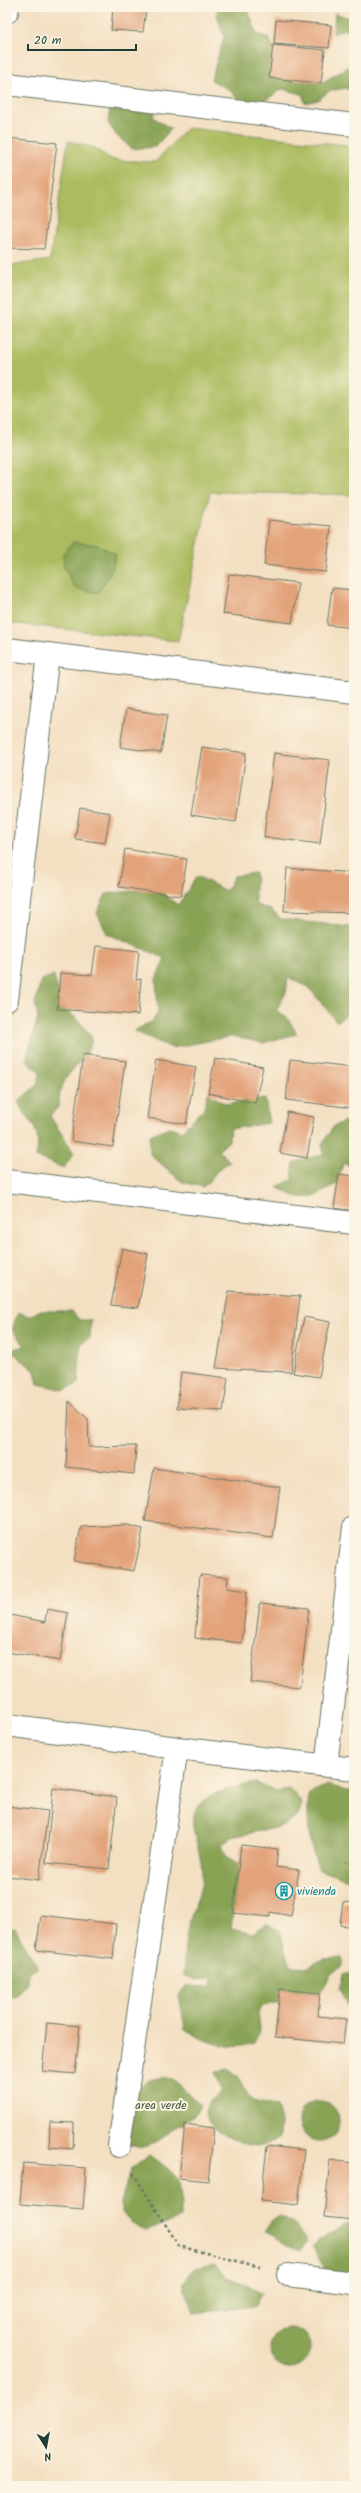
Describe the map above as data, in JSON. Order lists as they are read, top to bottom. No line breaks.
{"parks":["area verde"],"places":{"building":["vivienda"]},"scale_bar":"20 m","north":"bottom"}
